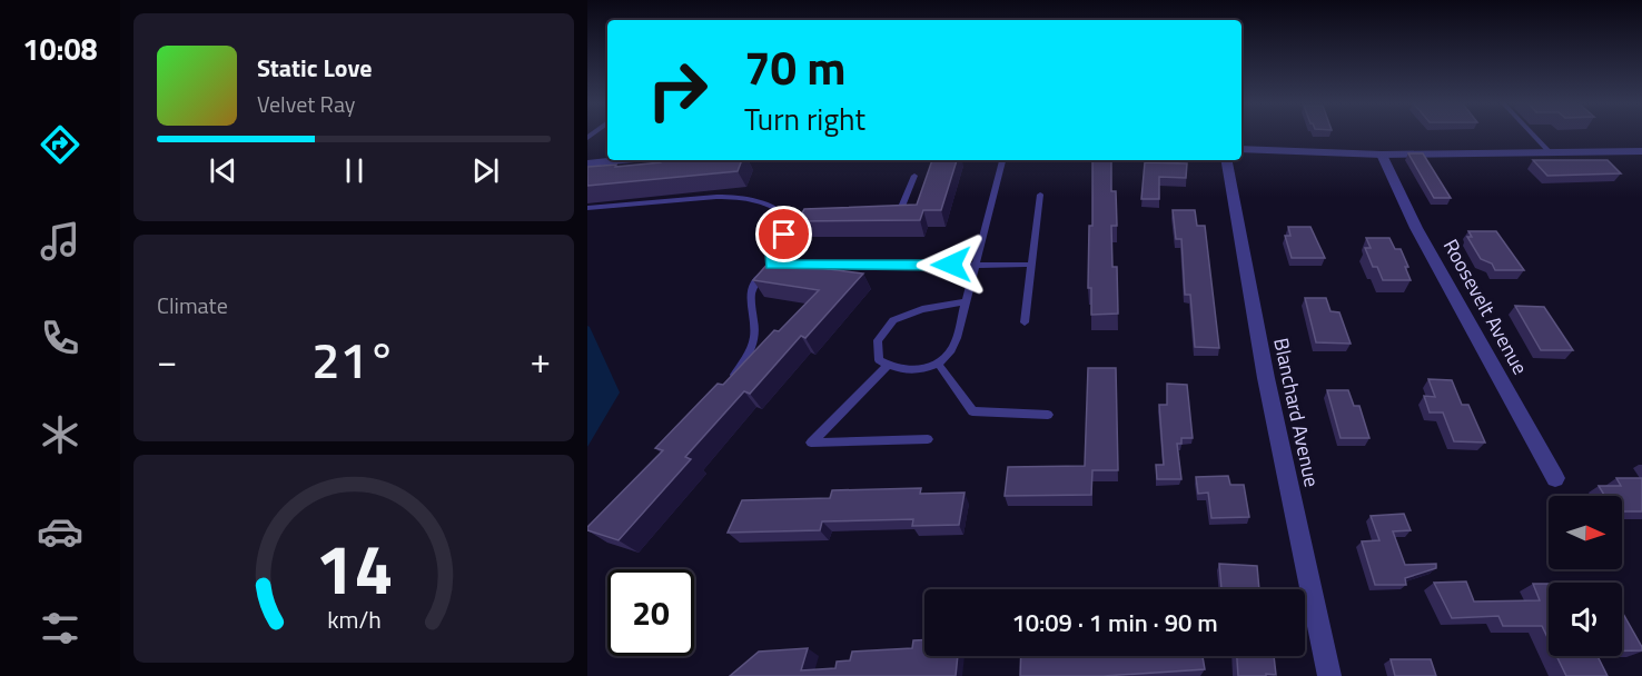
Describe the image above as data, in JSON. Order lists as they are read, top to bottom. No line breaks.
{"streets":{"street":["Roosevelt Avenue","Blanchard Avenue"]},"north":"right","page":{"tabs":"10:08","turn":["70 m","Turn right"],"song":["Static Love","Velvet Ray"],"tile":"Climate","heat":["−","21°","+"],"limit":"20","trip":"10:09 · 1 min · 90 m","gauge":["14","km/h"]}}
